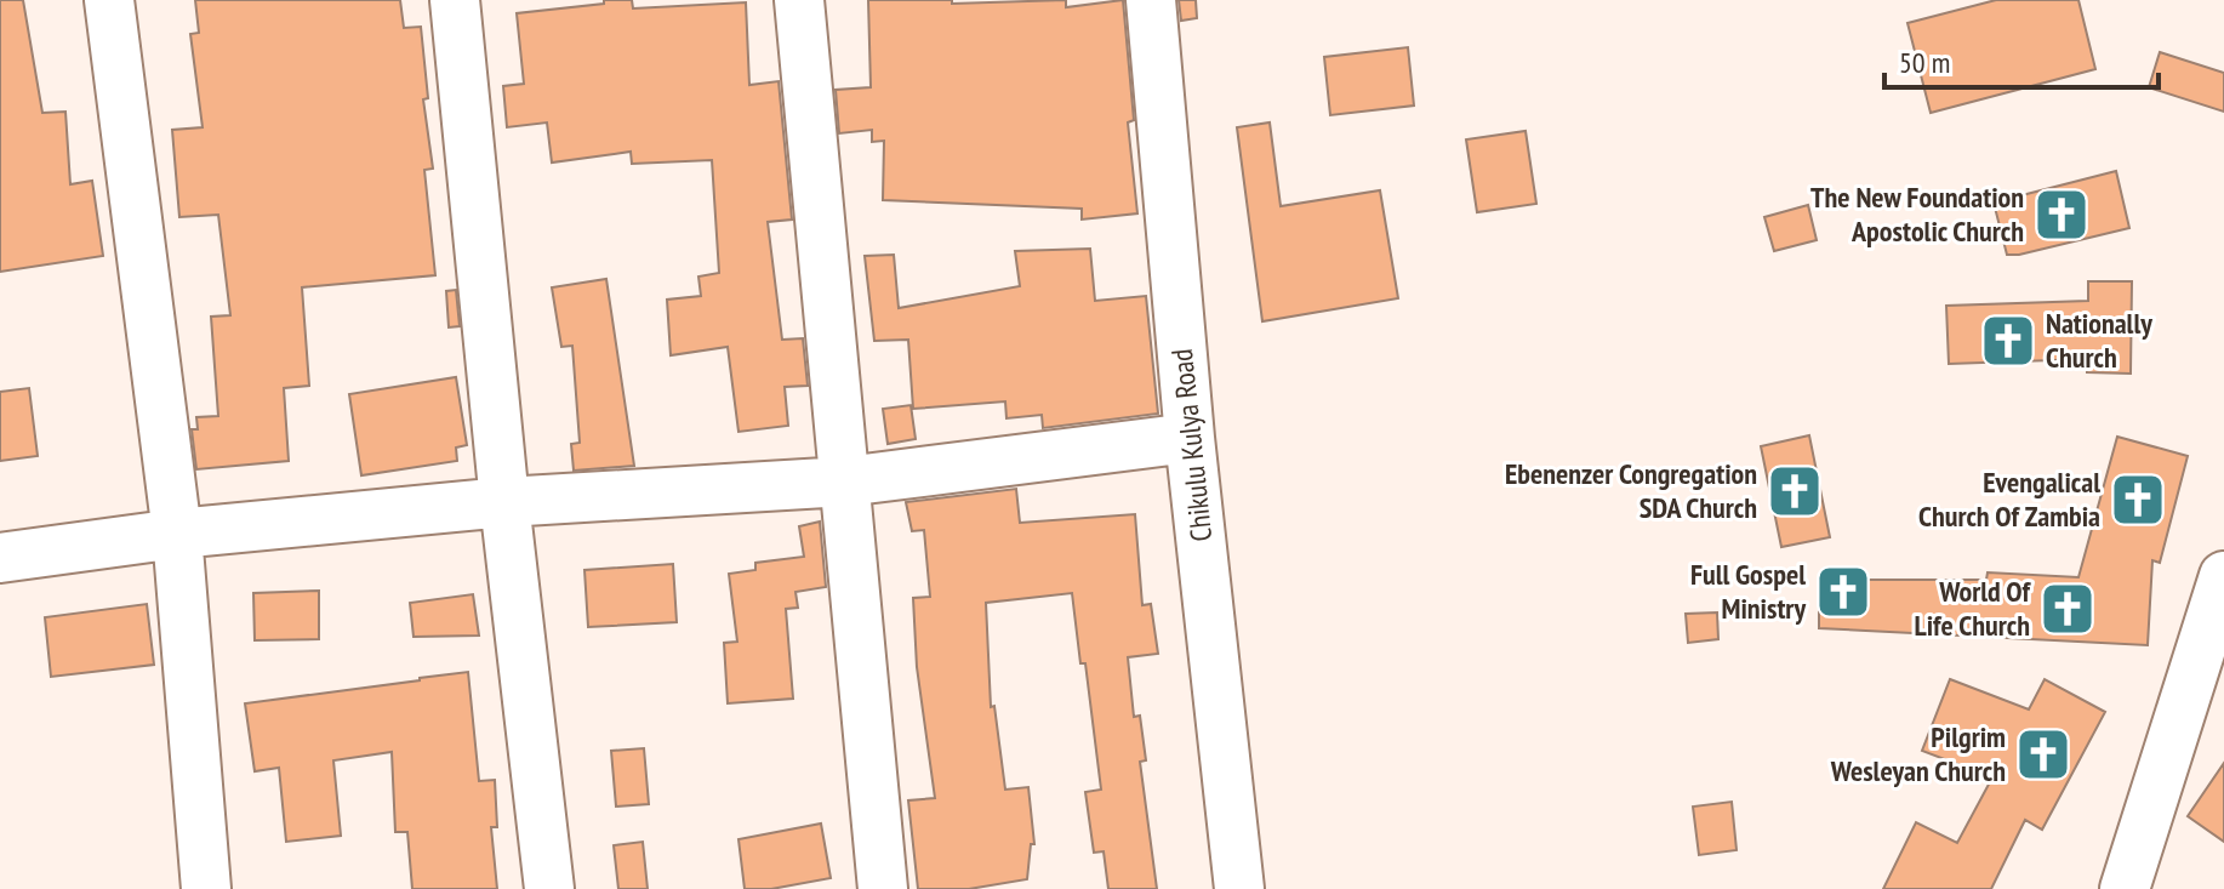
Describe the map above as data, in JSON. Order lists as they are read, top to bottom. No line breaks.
{"streets":{"street":["Chikulu Kulya Road"]},"places":{"church":["The New Foundation Apostolic Church","Nationally Church","Ebenenzer Congregation SDA Church","Evengalical Church Of Zambia","Full Gospel Ministry","World Of Life Church","Pilgrim Wesleyan Church"]},"scale_bar":"50 m"}
